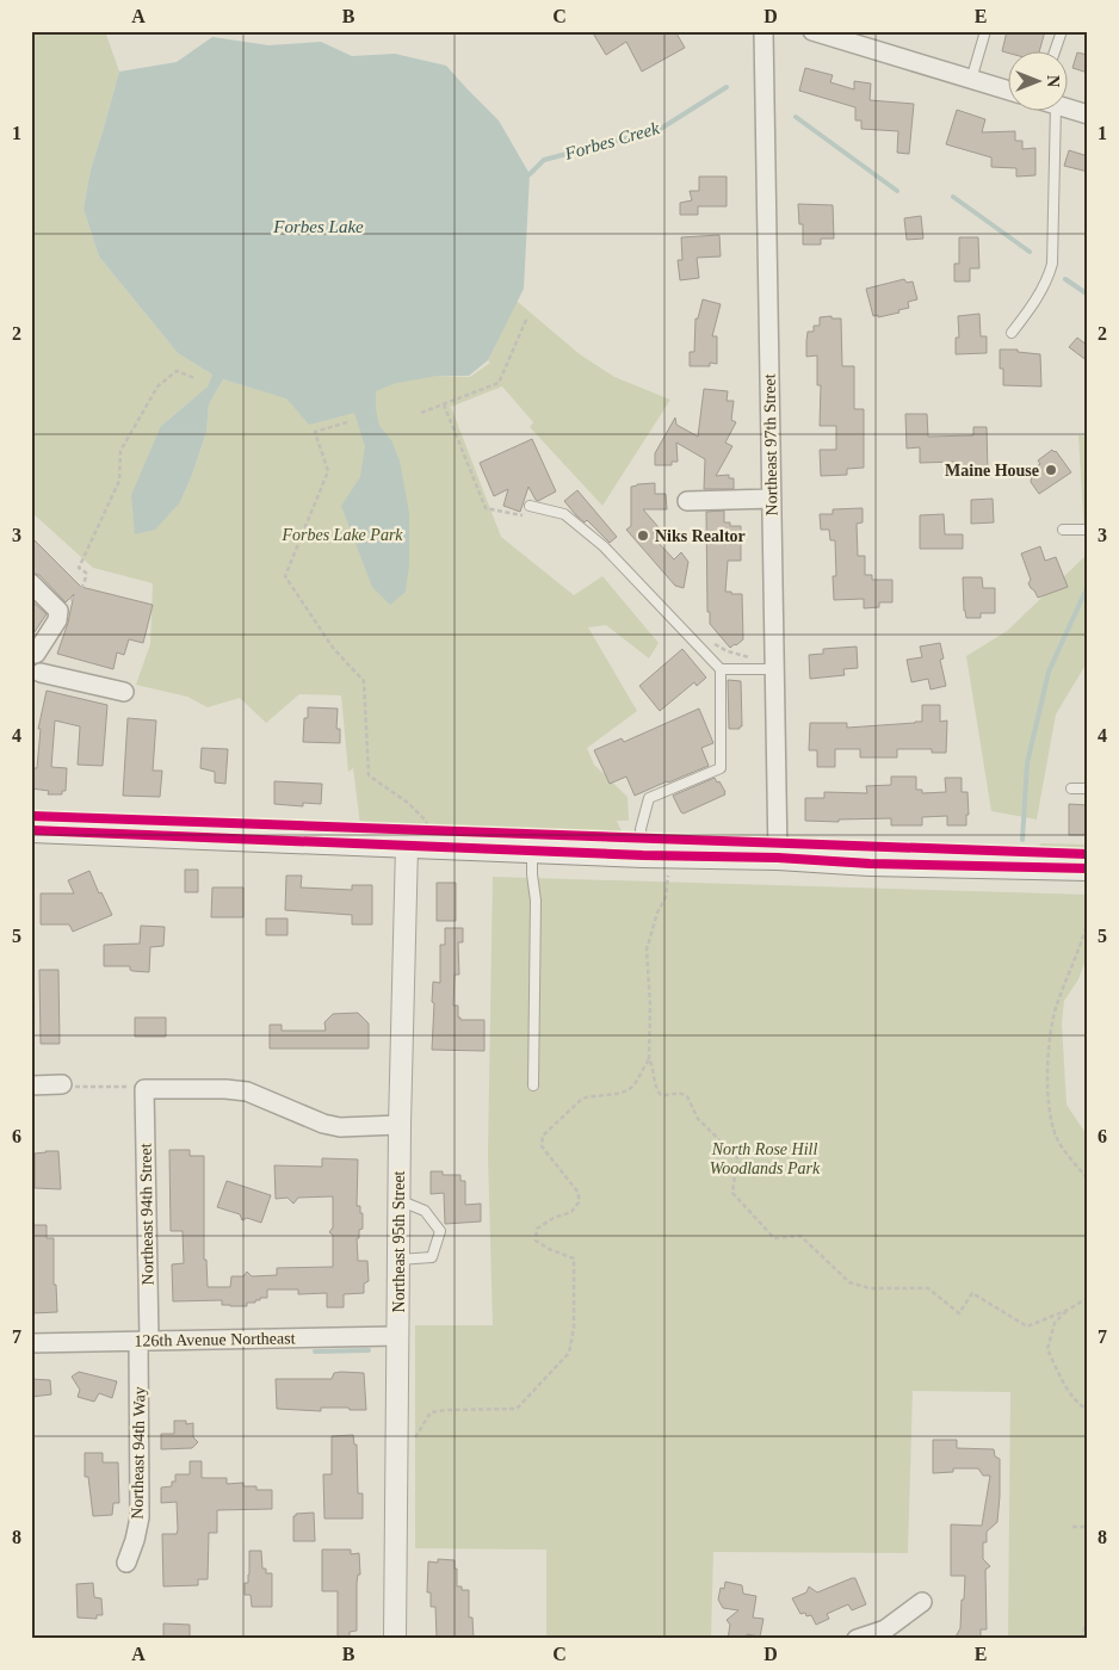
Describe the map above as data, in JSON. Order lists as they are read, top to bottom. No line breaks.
{"streets":{"street":["Northeast 97th Street","Northeast 94th Street","Northeast 95th Street","126th Avenue Northeast","Northeast 94th Way"]},"crossings":[["Northeast 94th Street","126th Avenue Northeast"],["Northeast 94th Street","Northeast 94th Way"],["Northeast 95th Street","126th Avenue Northeast"],["126th Avenue Northeast","Northeast 94th Way"]],"water":["Forbes Creek","Forbes Lake"],"parks":["Forbes Lake Park","North Rose Hill Woodlands Park"],"places":["Maine House","Niks Realtor"],"north":"right","grid":{"columns":["A","B","C","D","E"],"rows":["1","2","3","4","5","6","7","8"]}}
